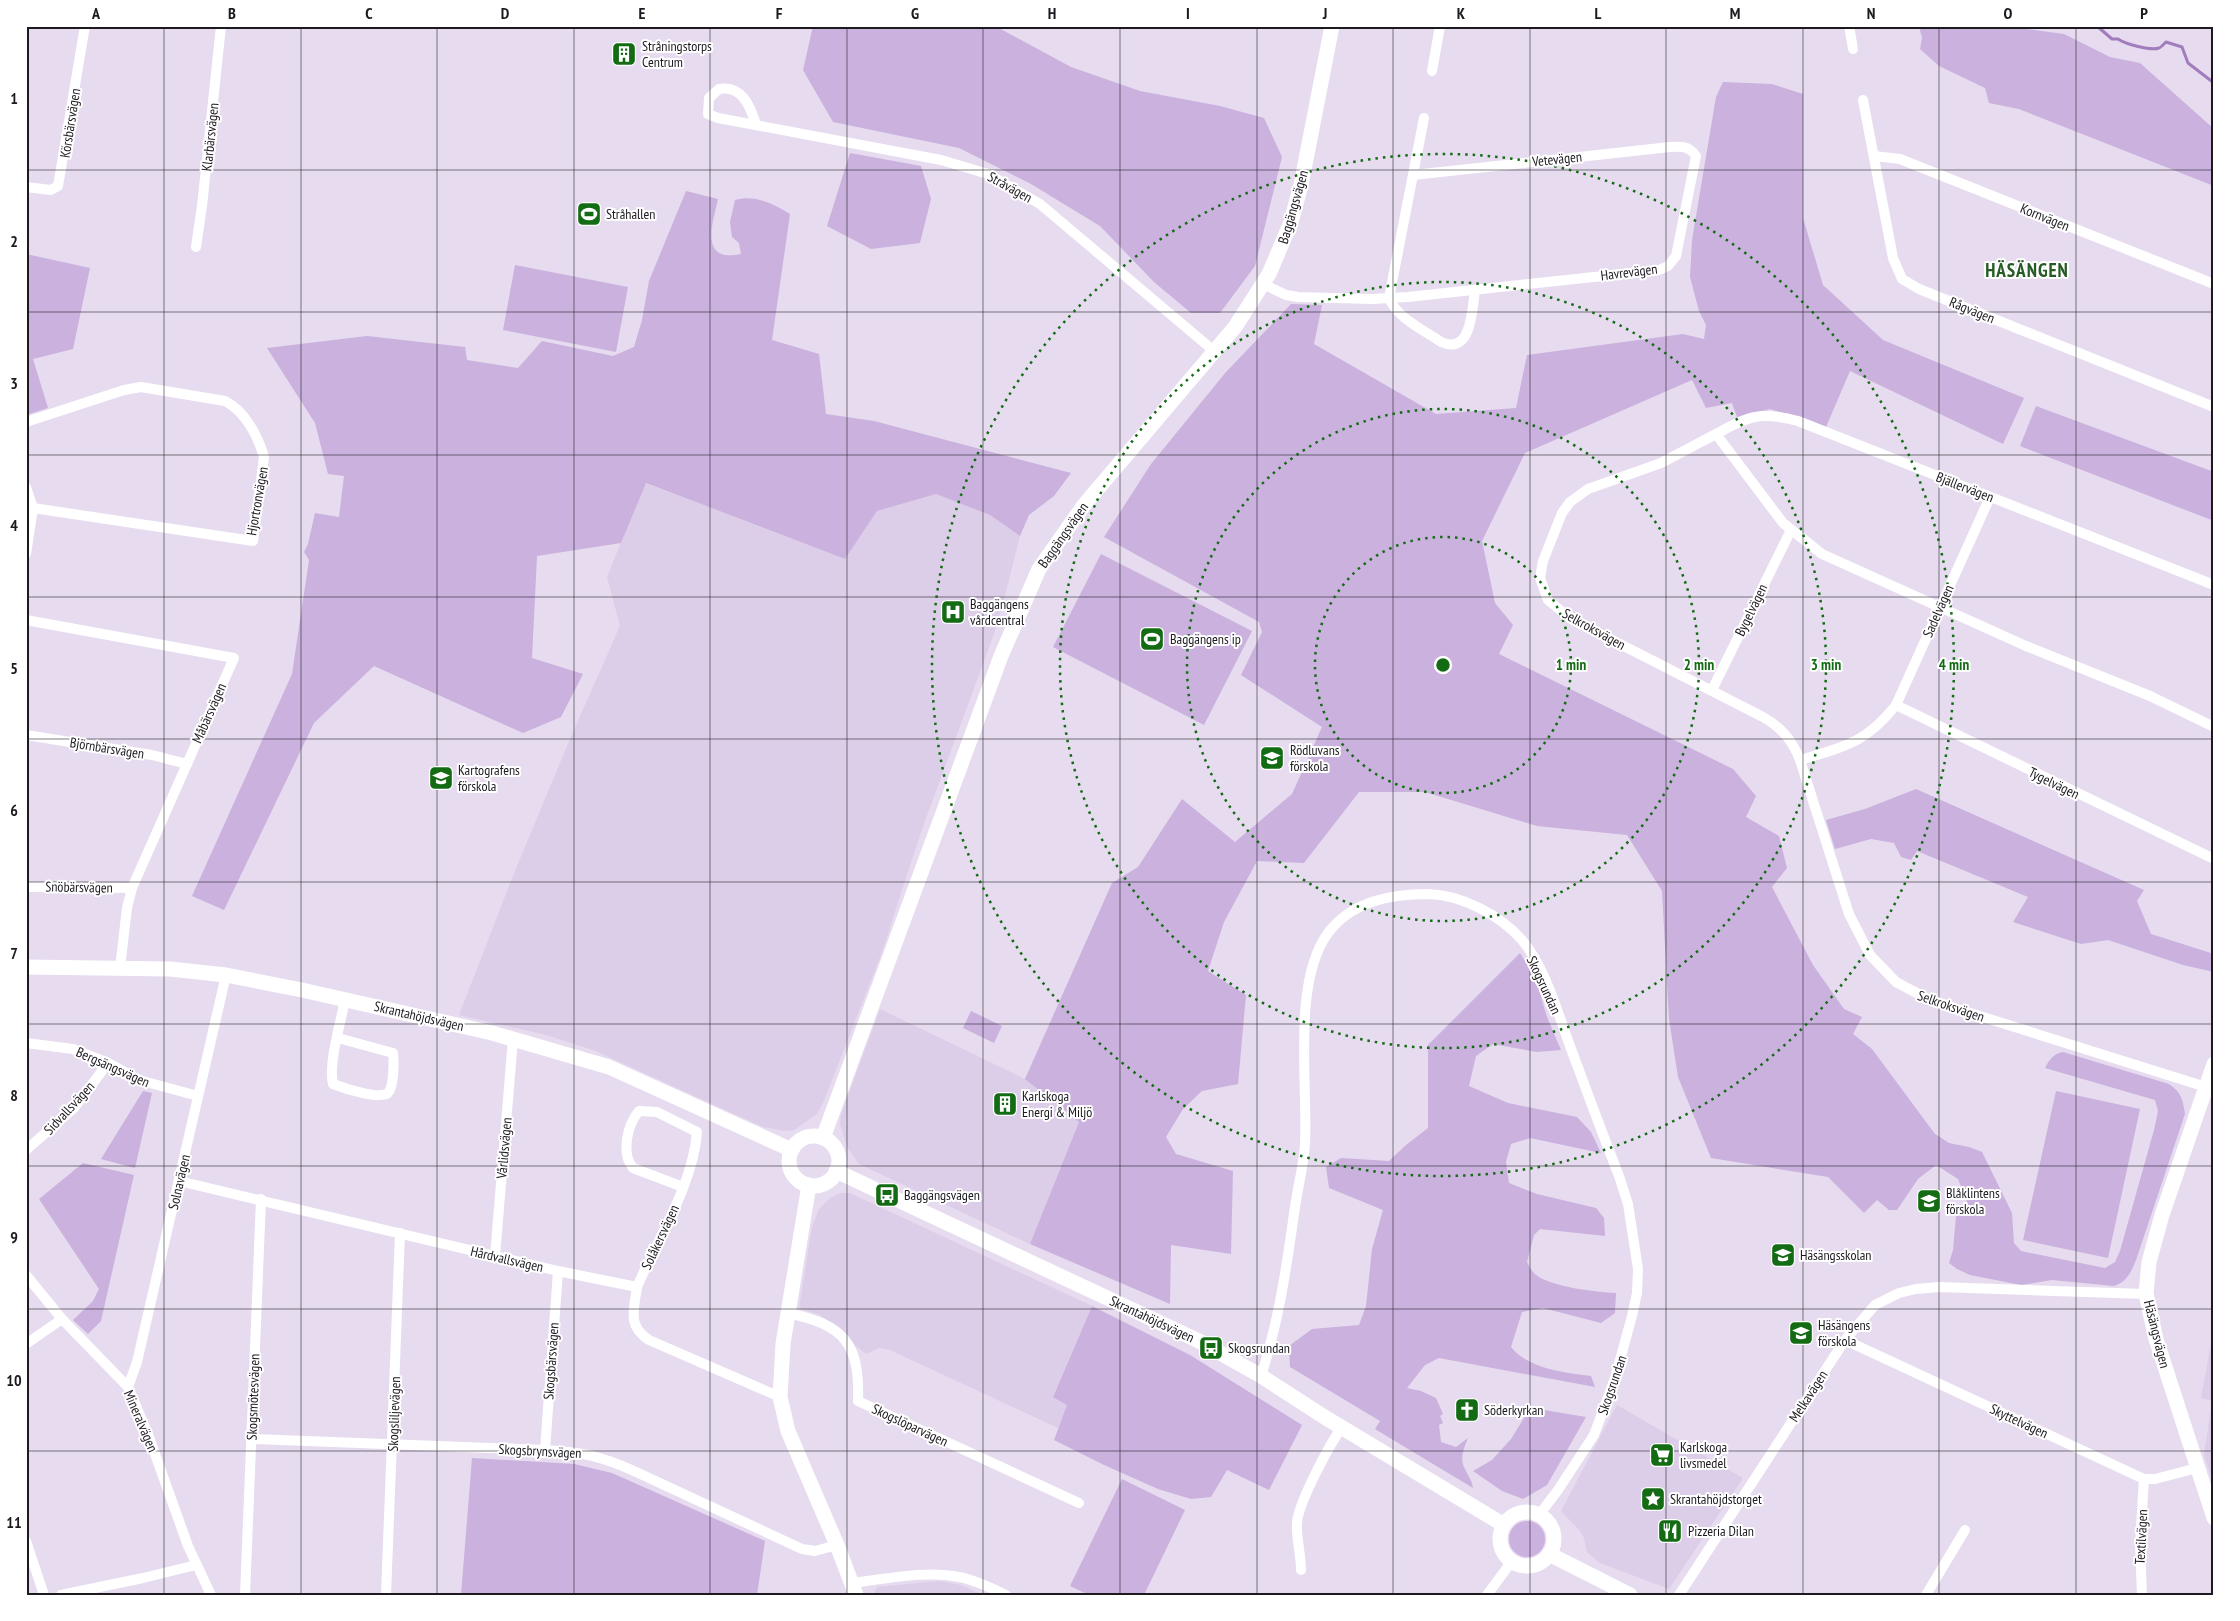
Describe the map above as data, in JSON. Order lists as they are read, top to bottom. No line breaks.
{"streets":{"street":["Körsbärsvägen","Klarbärsvägen","Vetevägen","Stråvägen","Baggängsvägen","Kornvägen","Havrevägen","Rågvägen","Bjällervägen","Hjortronvägen","Bygelvägen","Sadelvägen","Selkroksvägen","Måbärsvägen","Björnbärsvägen","Tygelvägen","Snöbärsvägen","Skogsrundan","Skrantahöjdsvägen","Bergsängsvägen","Sidvallsvägen","Vårlidsvägen","Solnavägen","Solåkersvägen","Hårdvallsvägen","Häsängsvägen","Skogsbärsvägen","Melkavägen","Skogsmötesvägen","Skogsliljevägen","Mineralvägen","Skyttelvägen","Skogslöparvägen","Skogsbrynsvägen","Textilvägen"]},"crossings":[["Vetevägen","Havrevägen"],["Stråvägen","Baggängsvägen"],["Baggängsvägen","Havrevägen"],["Baggängsvägen","Skrantahöjdsvägen"],["Kornvägen","Rågvägen"],["Bjällervägen","Sadelvägen"],["Bjällervägen","Selkroksvägen"],["Bygelvägen","Selkroksvägen"],["Sadelvägen","Selkroksvägen"],["Sadelvägen","Tygelvägen"],["Selkroksvägen","Häsängsvägen"],["Måbärsvägen","Björnbärsvägen"],["Måbärsvägen","Snöbärsvägen"],["Måbärsvägen","Skrantahöjdsvägen"],["Skogsrundan","Skrantahöjdsvägen"],["Skrantahöjdsvägen","Vårlidsvägen"],["Skrantahöjdsvägen","Solnavägen"],["Bergsängsvägen","Sidvallsvägen"],["Bergsängsvägen","Solnavägen"],["Vårlidsvägen","Hårdvallsvägen"],["Solnavägen","Hårdvallsvägen"],["Solnavägen","Mineralvägen"],["Solåkersvägen","Hårdvallsvägen"],["Hårdvallsvägen","Skogsbärsvägen"],["Hårdvallsvägen","Skogsmötesvägen"],["Hårdvallsvägen","Skogsliljevägen"],["Häsängsvägen","Melkavägen"],["Skogsbärsvägen","Skogsbrynsvägen"],["Melkavägen","Skyttelvägen"],["Skogsmötesvägen","Skogsbrynsvägen"],["Skogsliljevägen","Skogsbrynsvägen"],["Skyttelvägen","Textilvägen"]],"districts":["HÄSÄNGEN"],"places":{"building":["Stråningstorps Centrum","Karlskoga Energi & Miljö"],"sports":["Stråhallen","Baggängens ip"],"hospital":["Baggängens vårdcentral"],"school or university":["Rödluvans förskola","Kartografens förskola","Blåklintens förskola","Häsängsskolan","Häsängens förskola"],"bus stop":["Baggängsvägen","Skogsrundan"],"church":["Söderkyrkan"],"supermarket":["Karlskoga livsmedel"],"place":["Skrantahöjdstorget"],"restaurant":["Pizzeria Dilan"]},"grid":{"columns":["A","B","C","D","E","F","G","H","I","J","K","L","M","N","O","P"],"rows":["1","2","3","4","5","6","7","8","9","10","11"]},"rings":["1 min","2 min","3 min","4 min"]}
